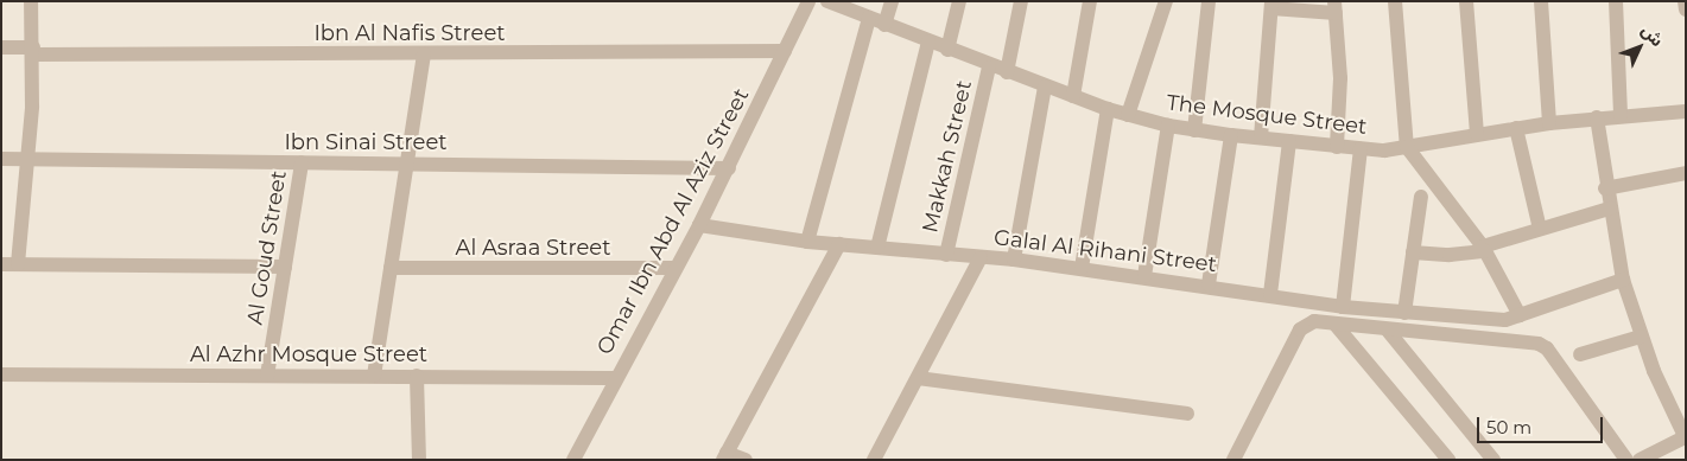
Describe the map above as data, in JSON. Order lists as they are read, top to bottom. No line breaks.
{"streets":{"street":["Ibn Al Nafis Street","The Mosque Street","Ibn Sinai Street","Makkah Street","Omar Ibn Abd Al Aziz Street","Al Goud Street","Al Asraa Street","Galal Al Rihani Street","Al Azhr Mosque Street"]},"crossings":[["Ibn Al Nafis Street","Omar Ibn Abd Al Aziz Street"],["The Mosque Street","Makkah Street"],["Ibn Sinai Street","Omar Ibn Abd Al Aziz Street"],["Ibn Sinai Street","Al Goud Street"],["Makkah Street","Galal Al Rihani Street"],["Omar Ibn Abd Al Aziz Street","Al Asraa Street"],["Omar Ibn Abd Al Aziz Street","Galal Al Rihani Street"],["Omar Ibn Abd Al Aziz Street","Al Azhr Mosque Street"],["Al Goud Street","Al Azhr Mosque Street"]],"scale_bar":"50 m","north":"top right"}
